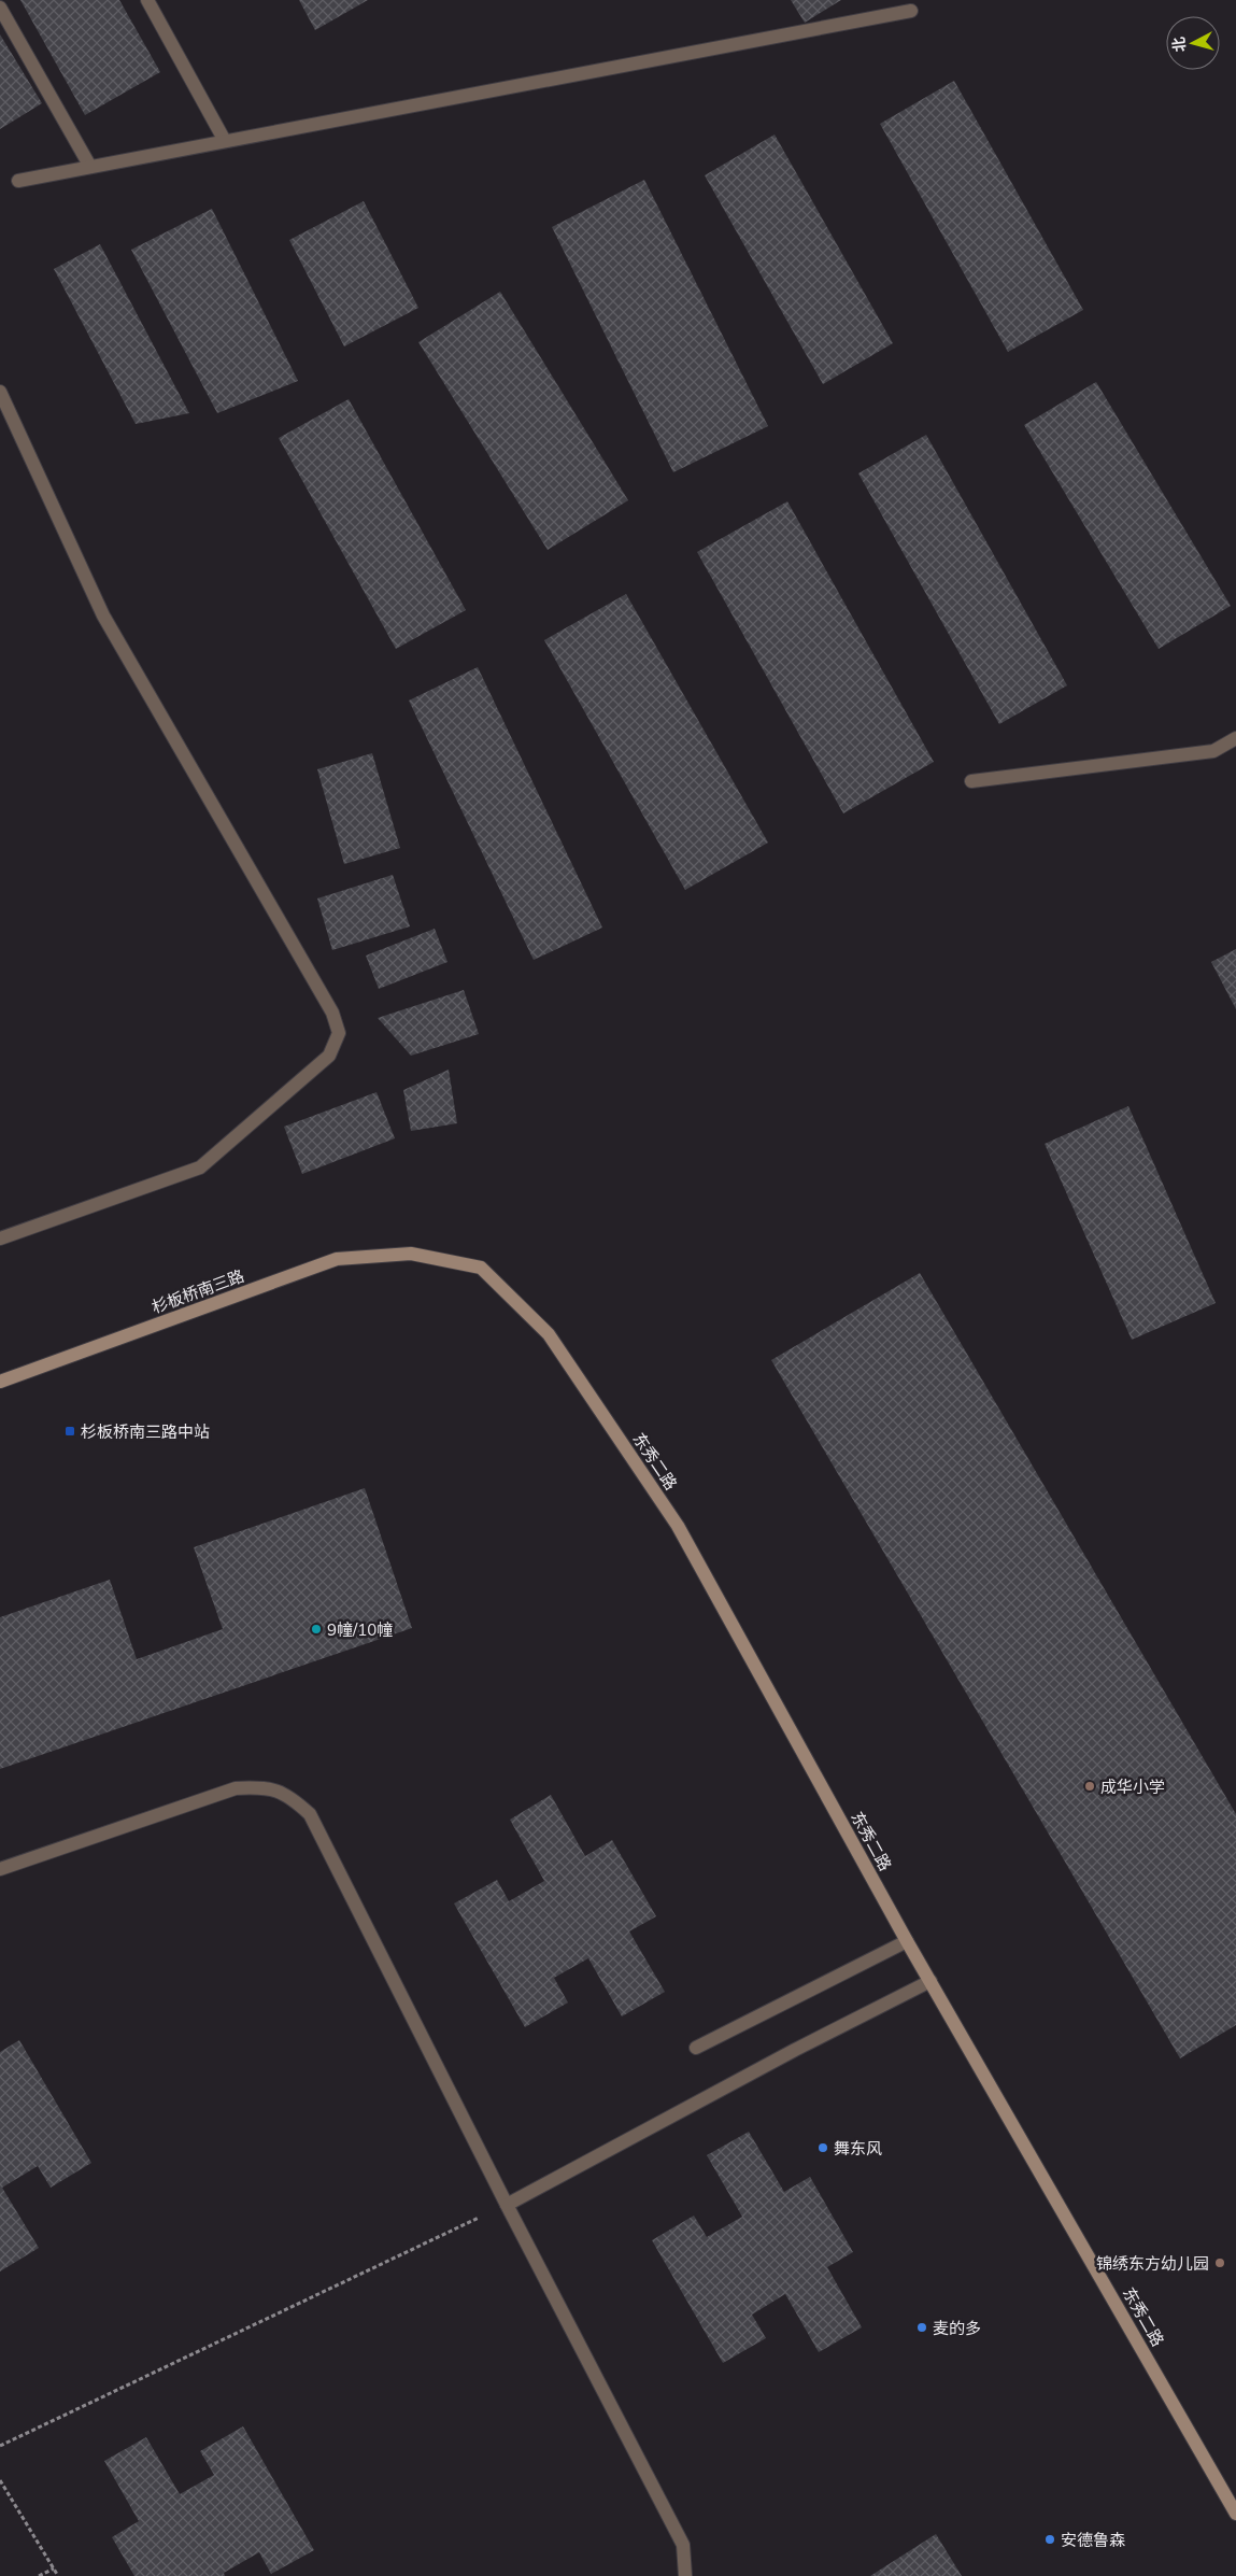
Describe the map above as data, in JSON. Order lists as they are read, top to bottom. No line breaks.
{"streets":{"street":["杉板桥南三路","东秀二路"]},"crossings":[["杉板桥南三路","东秀二路"]],"places":{"transit":["杉板桥南三路中站"],"other":["9幢/10幢","成华小学","舞东风","锦绣东方幼儿园","麦的多","安德鲁森"]},"north":"left"}
